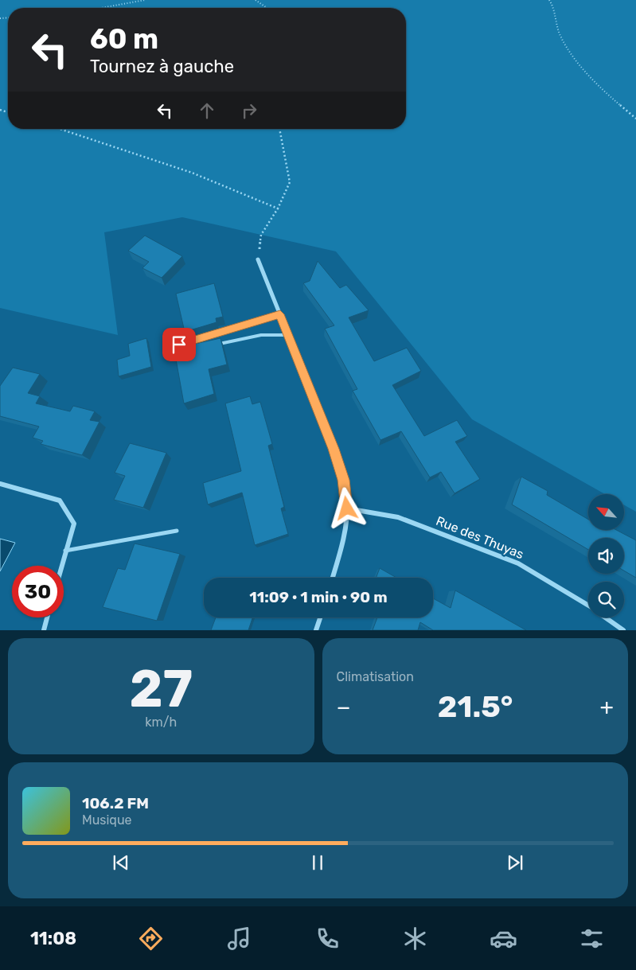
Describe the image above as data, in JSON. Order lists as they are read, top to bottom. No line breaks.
{"streets":{"street":["Rue des Thuyas"]},"north":"top left","page":{"turn":["60 m","Tournez à gauche"],"limit":"30","trip":"11:09 · 1 min · 90 m","tile":[["27","km/h"],"Climatisation"],"heat":["−","21.5°","+"],"song":["106.2 FM","Musique"],"tabs":"11:08"}}
